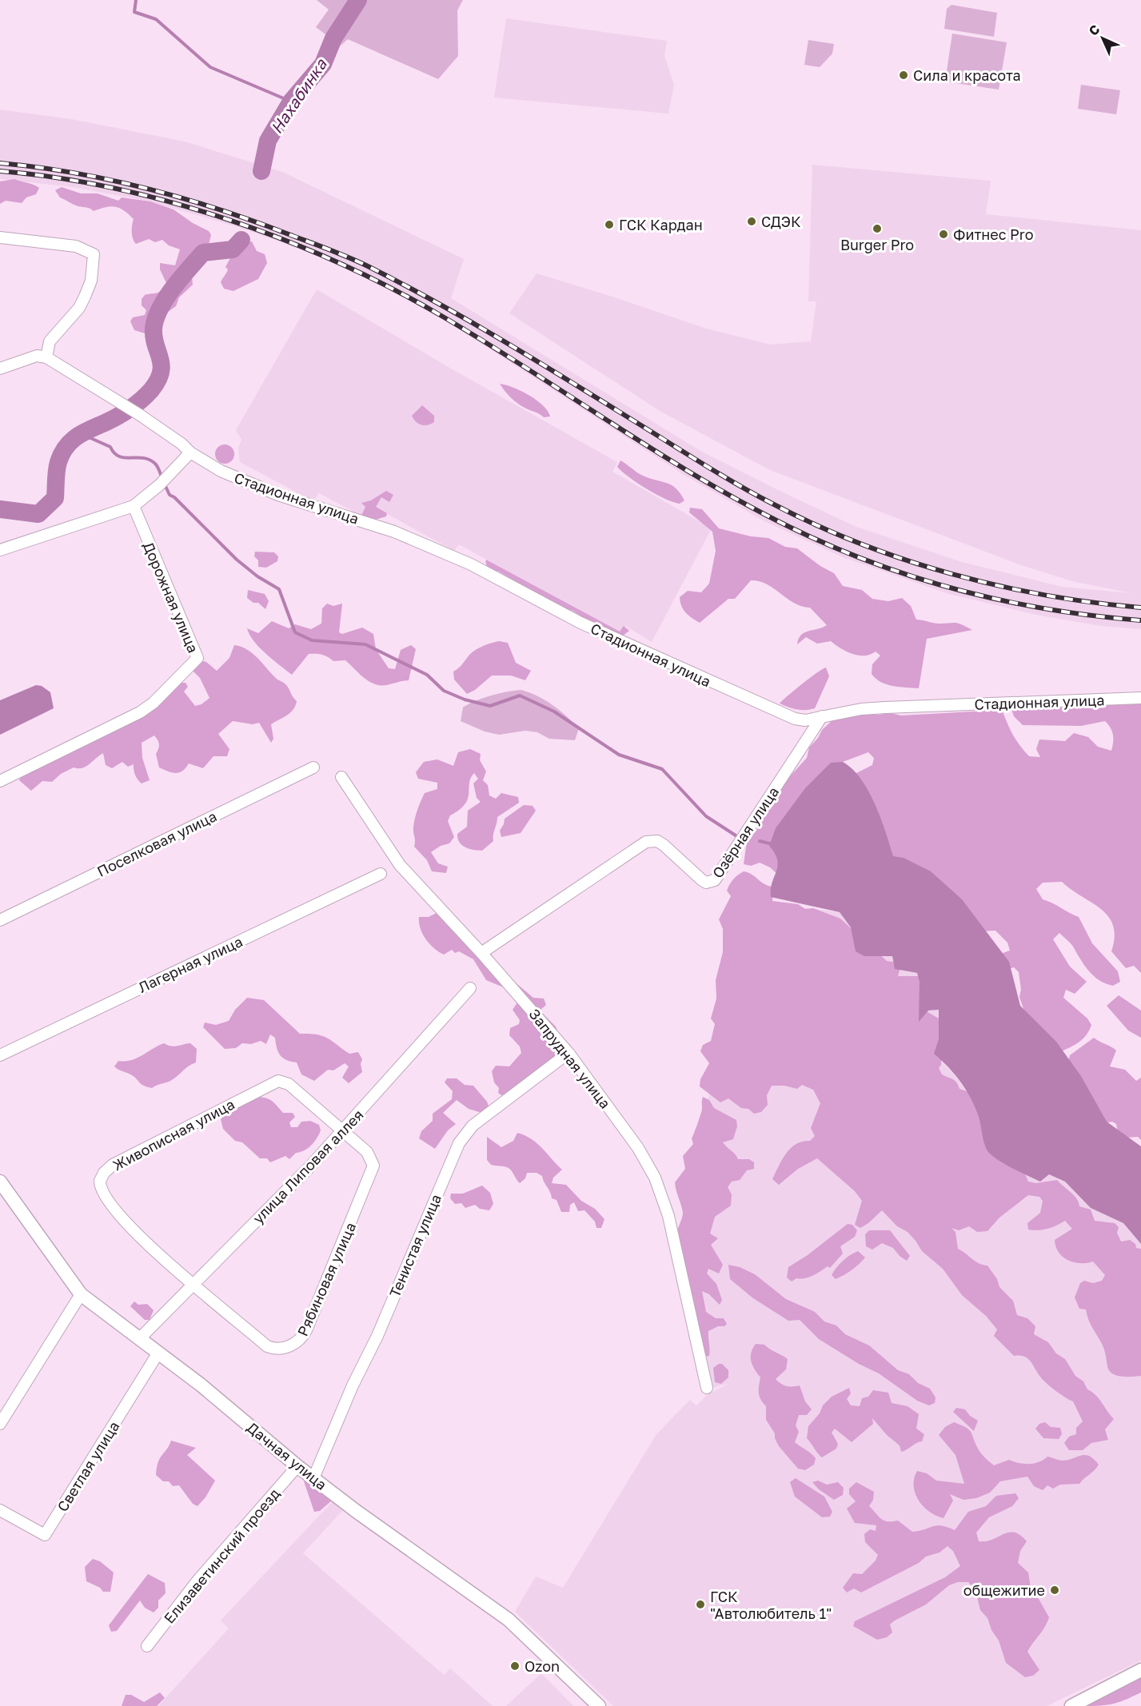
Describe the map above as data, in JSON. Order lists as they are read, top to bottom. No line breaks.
{"streets":{"street":["Стадионная улица","Дорожная улица","Озёрная улица","Поселковая улица","Лагерная улица","Запрудная улица","Живописная улица","улица Липовая аллея","Тенистая улица","Рябиновая улица","Дачная улица","Светлая улица","Елизаветинский проезд"]},"crossings":[["Стадионная улица","Озёрная улица"],["Озёрная улица","Запрудная улица"],["Запрудная улица","Тенистая улица"],["Живописная улица","улица Липовая аллея"],["Живописная улица","Рябиновая улица"],["улица Липовая аллея","Рябиновая улица"],["улица Липовая аллея","Дачная улица"],["Тенистая улица","Дачная улица"],["Дачная улица","Светлая улица"],["Дачная улица","Елизаветинский проезд"]],"water":["Нахабинка"],"places":["Сила и красота","СДЭК","ГСК Кардан","Burger Pro","Фитнес Pro","общежитие","ГСК \"Автолюбитель 1\"","Ozon"],"north":"top left"}
